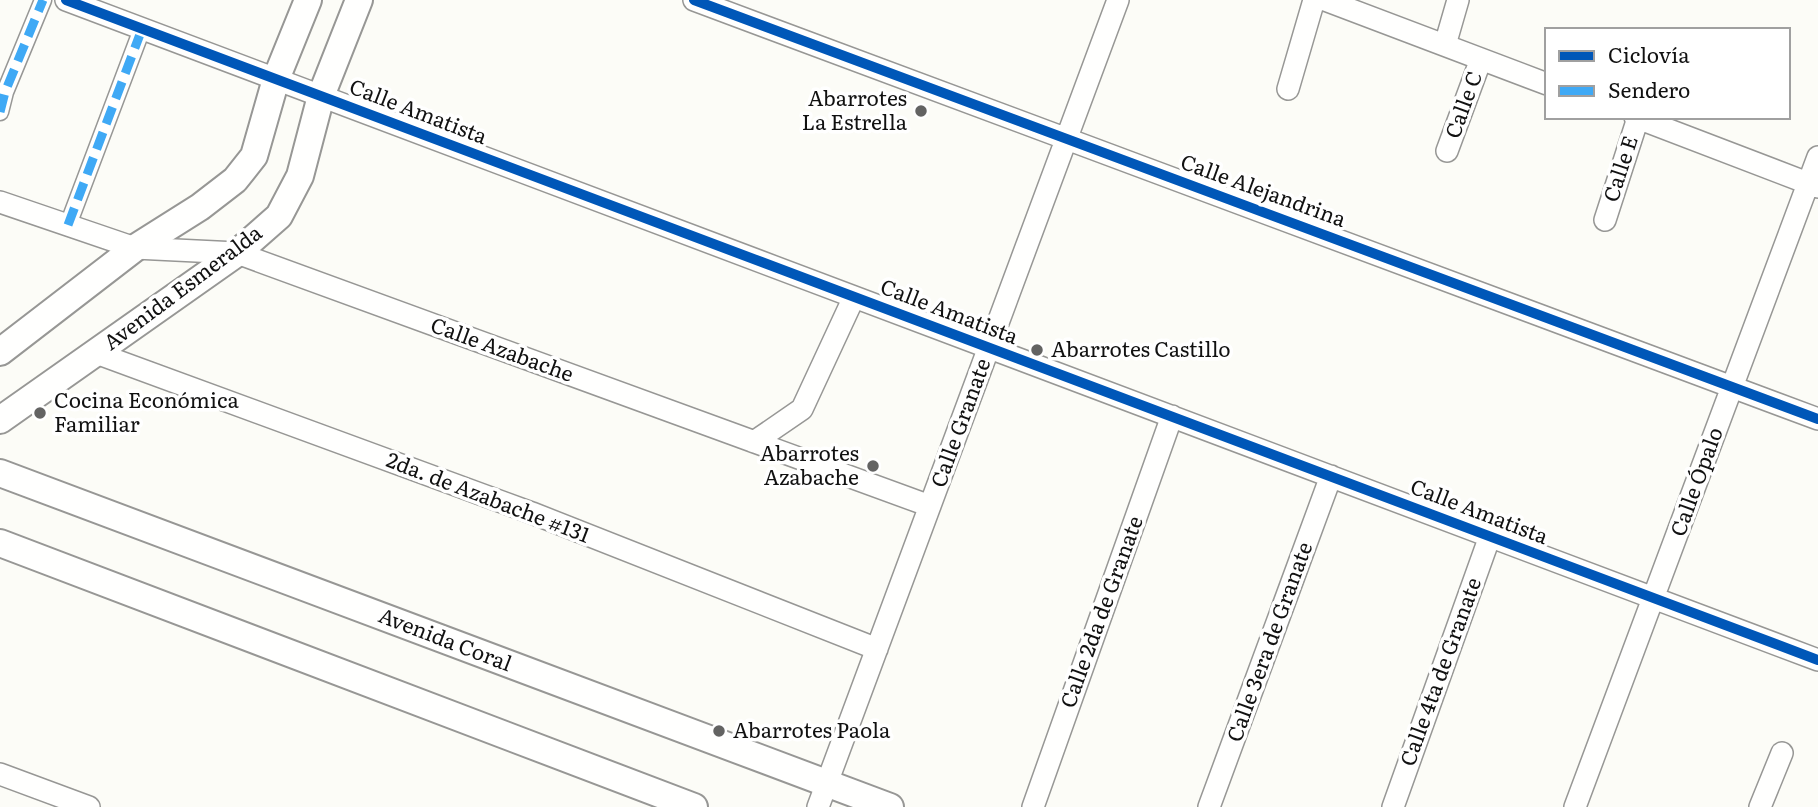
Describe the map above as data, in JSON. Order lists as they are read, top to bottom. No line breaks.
{"streets":{"street":["Calle C","Calle Amatista","Calle E","Calle Alejandrina","Avenida Esmeralda","Calle Azabache","Calle Granate","Calle Ópalo","2da. de Azabache #131","Calle 2da de Granate","Avenida Coral","Calle 3era de Granate","Calle 4ta de Granate"]},"crossings":[["Calle Amatista","Avenida Esmeralda"],["Calle Amatista","Calle Granate"],["Calle Amatista","Calle Ópalo"],["Calle Amatista","Calle 2da de Granate"],["Calle Amatista","Calle 3era de Granate"],["Calle Amatista","Calle 4ta de Granate"],["Calle Alejandrina","Calle Granate"],["Calle Alejandrina","Calle Ópalo"],["Avenida Esmeralda","Calle Azabache"],["Avenida Esmeralda","2da. de Azabache #131"],["Calle Azabache","Calle Granate"],["Calle Granate","2da. de Azabache #131"],["Calle Granate","Avenida Coral"]],"places":["Abarrotes La Estrella","Abarrotes Castillo","Cocina Económica Familiar","Abarrotes Azabache","Abarrotes Paola"],"legend":["Ciclovía","Sendero"]}
